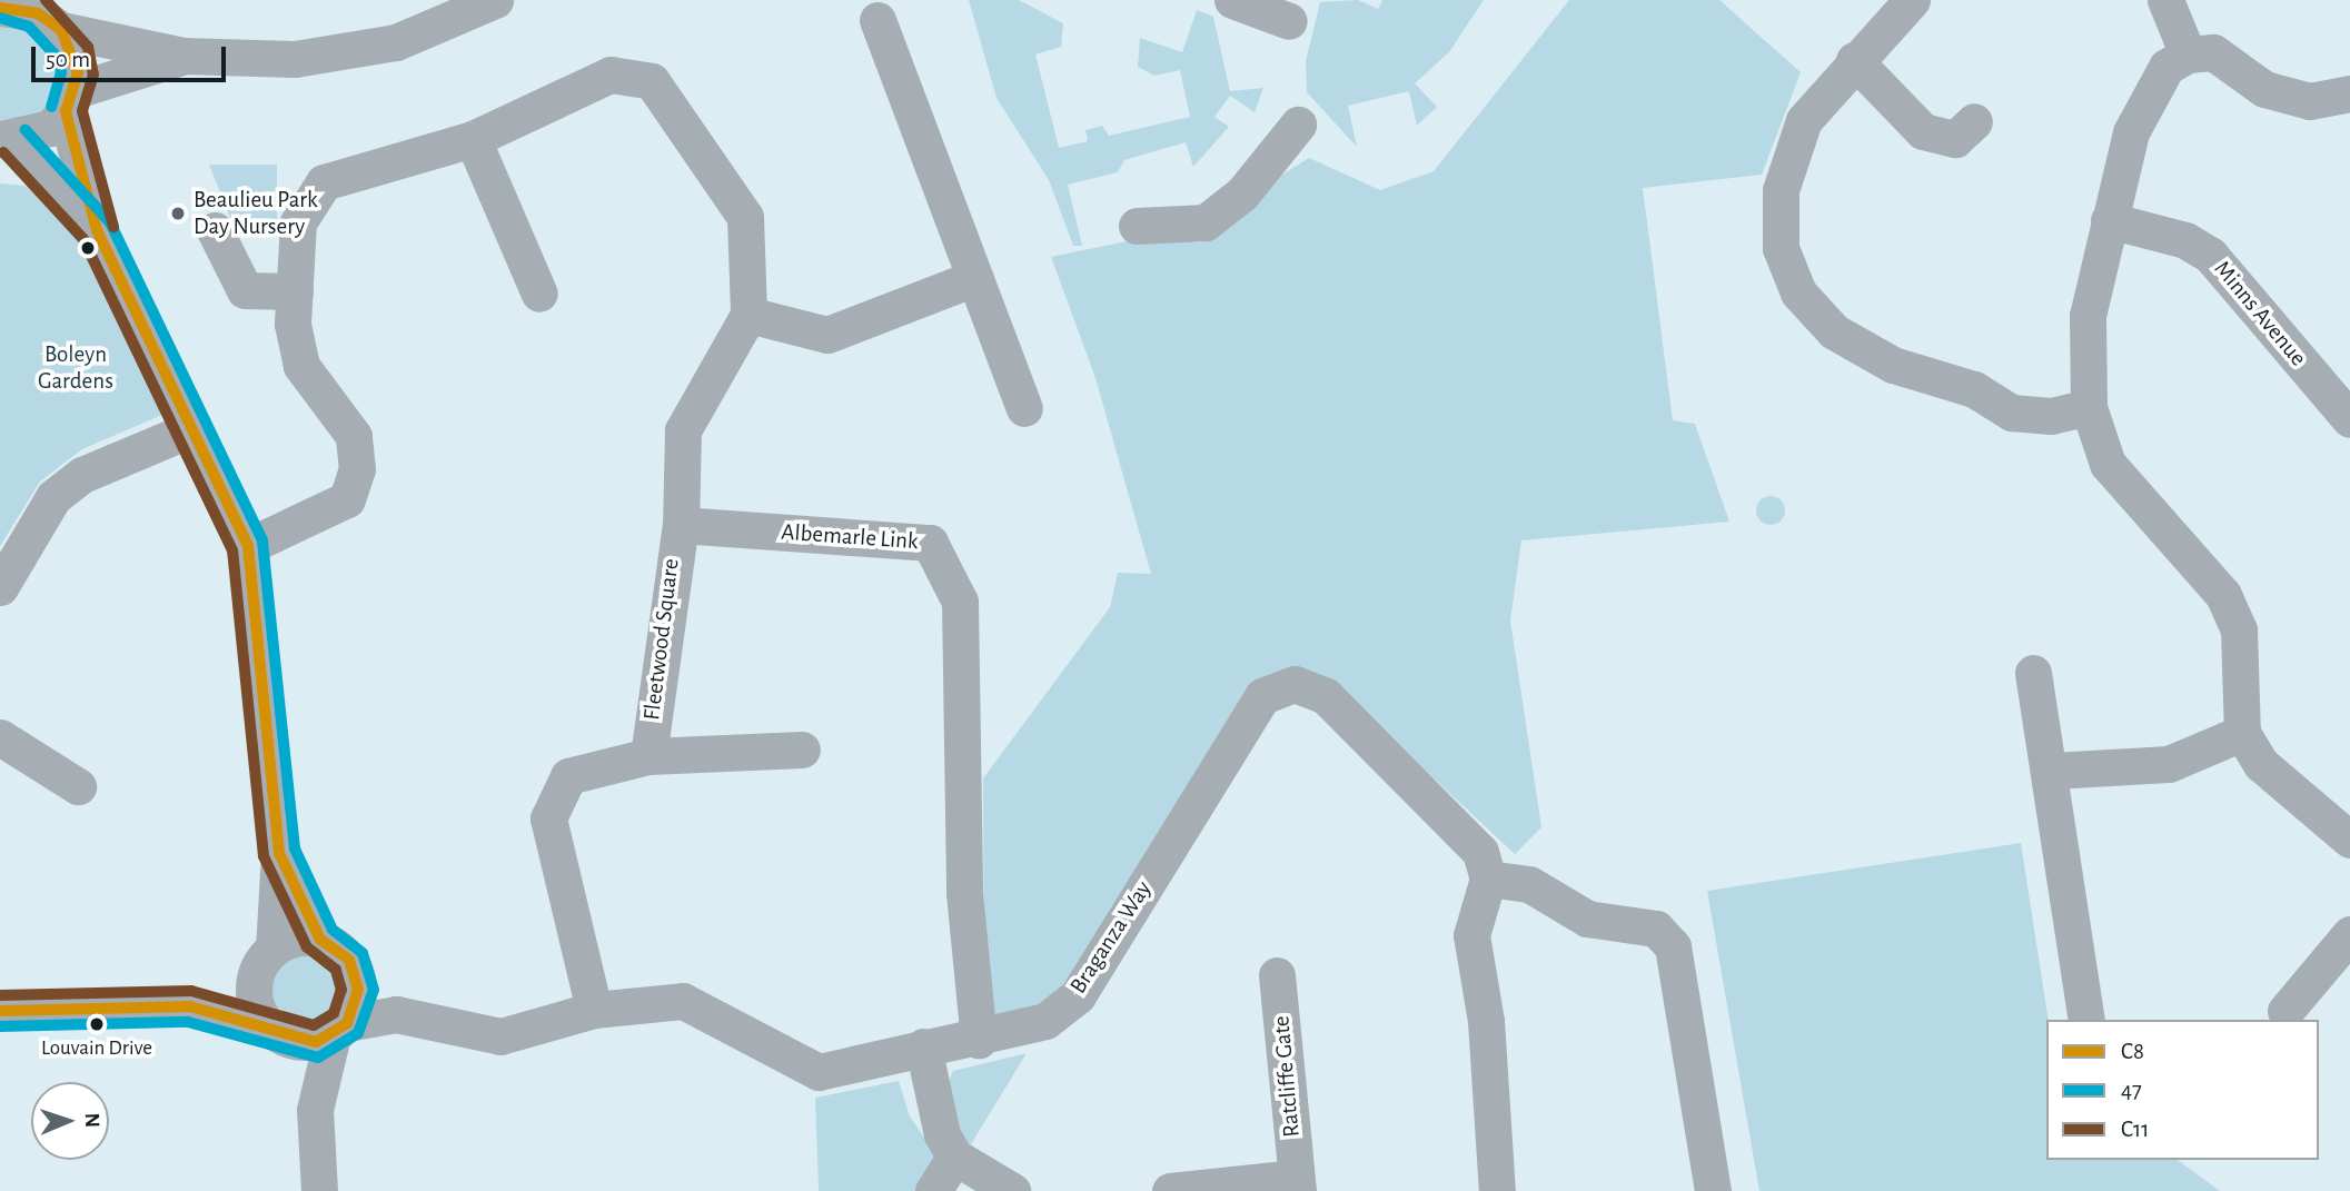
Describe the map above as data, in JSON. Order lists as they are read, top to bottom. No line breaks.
{"streets":{"street":["Minns Avenue","Albemarle Link","Fleetwood Square","Braganza Way","Ratcliffe Gate"]},"crossings":[["Albemarle Link","Fleetwood Square"],["Albemarle Link","Braganza Way"],["Fleetwood Square","Braganza Way"]],"parks":["Boleyn Gardens"],"places":["Beaulieu Park Day Nursery","Louvain Drive"],"lines":["transit line C11","transit line C8","transit line 47"],"legend":["C8","47","C11"],"scale_bar":"50 m","north":"right"}
